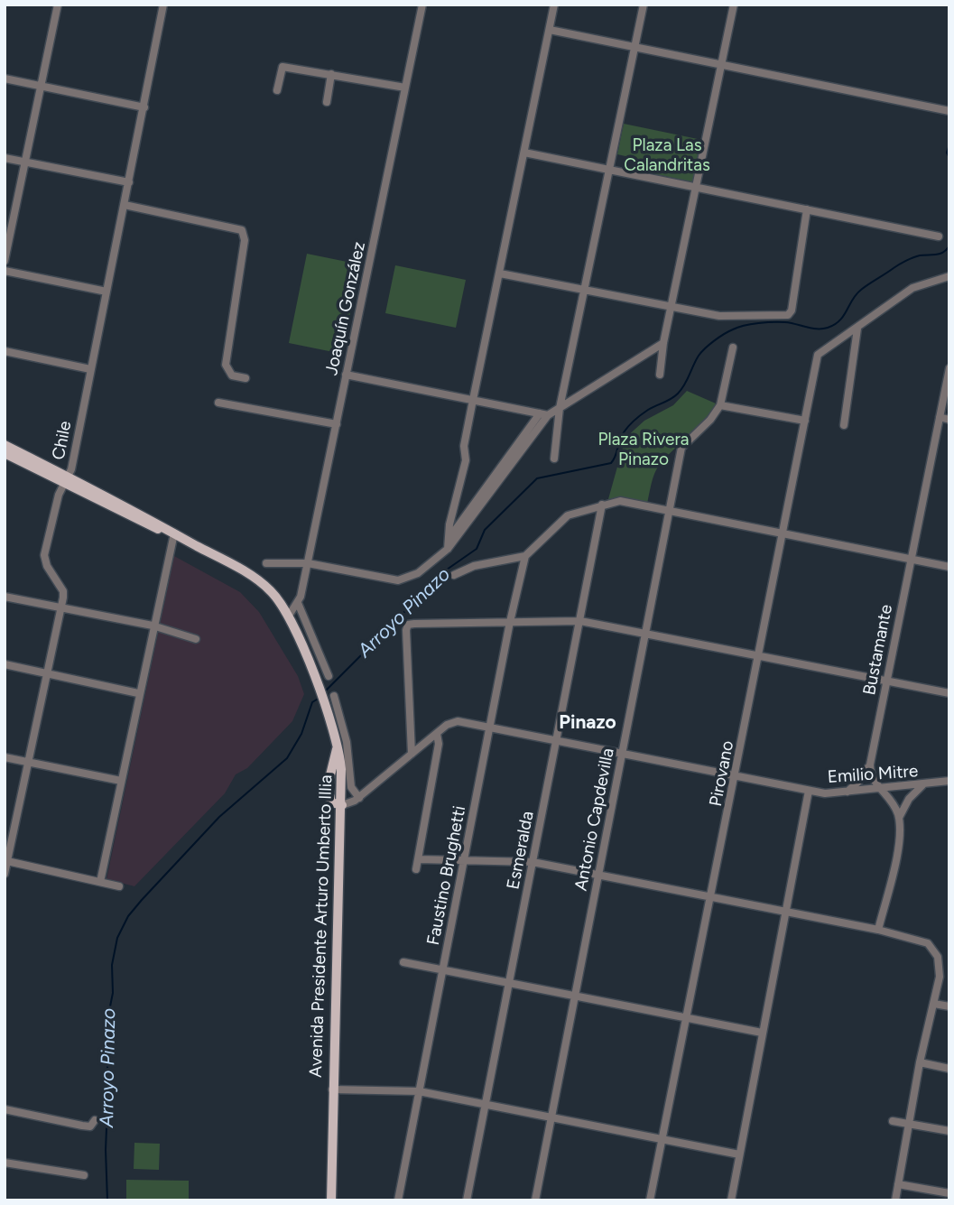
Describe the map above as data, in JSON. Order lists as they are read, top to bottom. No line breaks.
{"streets":{"main road":["Avenida Presidente Arturo Umberto Illia"],"street":["Joaquín González","Chile","Bustamante","Pirovano","Emilio Mitre","Antonio Capdevilla","Esmeralda","Faustino Brughetti"]},"crossings":[["Pirovano","Emilio Mitre"],["Emilio Mitre","Antonio Capdevilla"],["Emilio Mitre","Esmeralda"],["Emilio Mitre","Faustino Brughetti"],["Emilio Mitre","Avenida Presidente Arturo Umberto Illia"]],"districts":["Pinazo"],"water":["Arroyo Pinazo"],"parks":["Plaza Las Calandritas","Plaza Rivera Pinazo"]}
